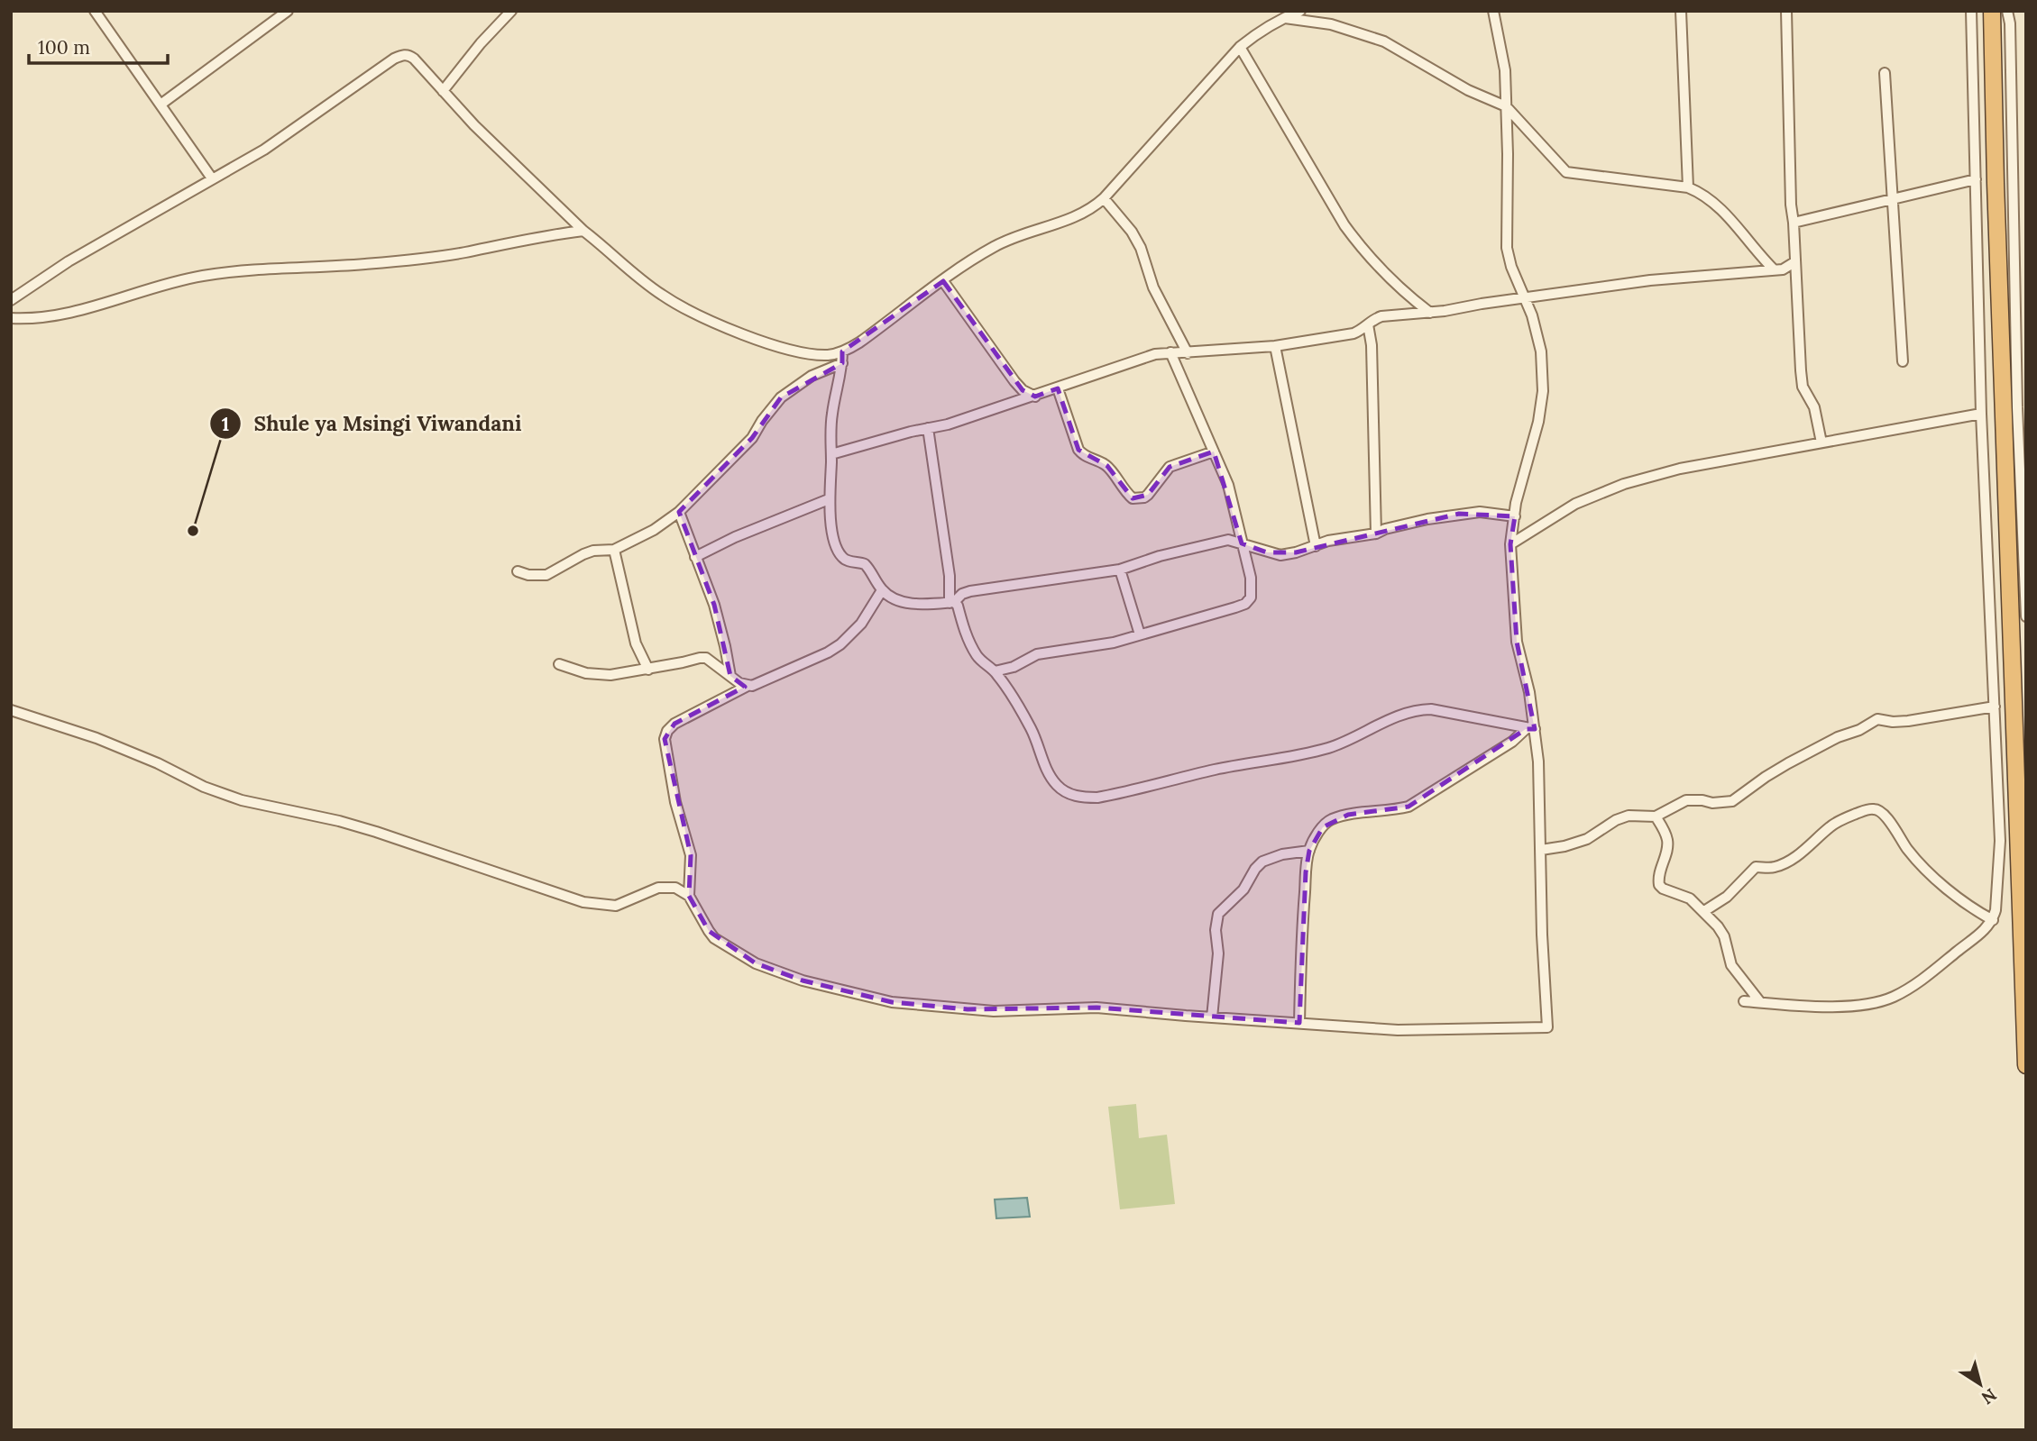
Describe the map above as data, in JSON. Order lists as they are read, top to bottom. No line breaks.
{"places":["Shule ya Msingi Viwandani"],"scale_bar":"100 m","north":"bottom right"}
